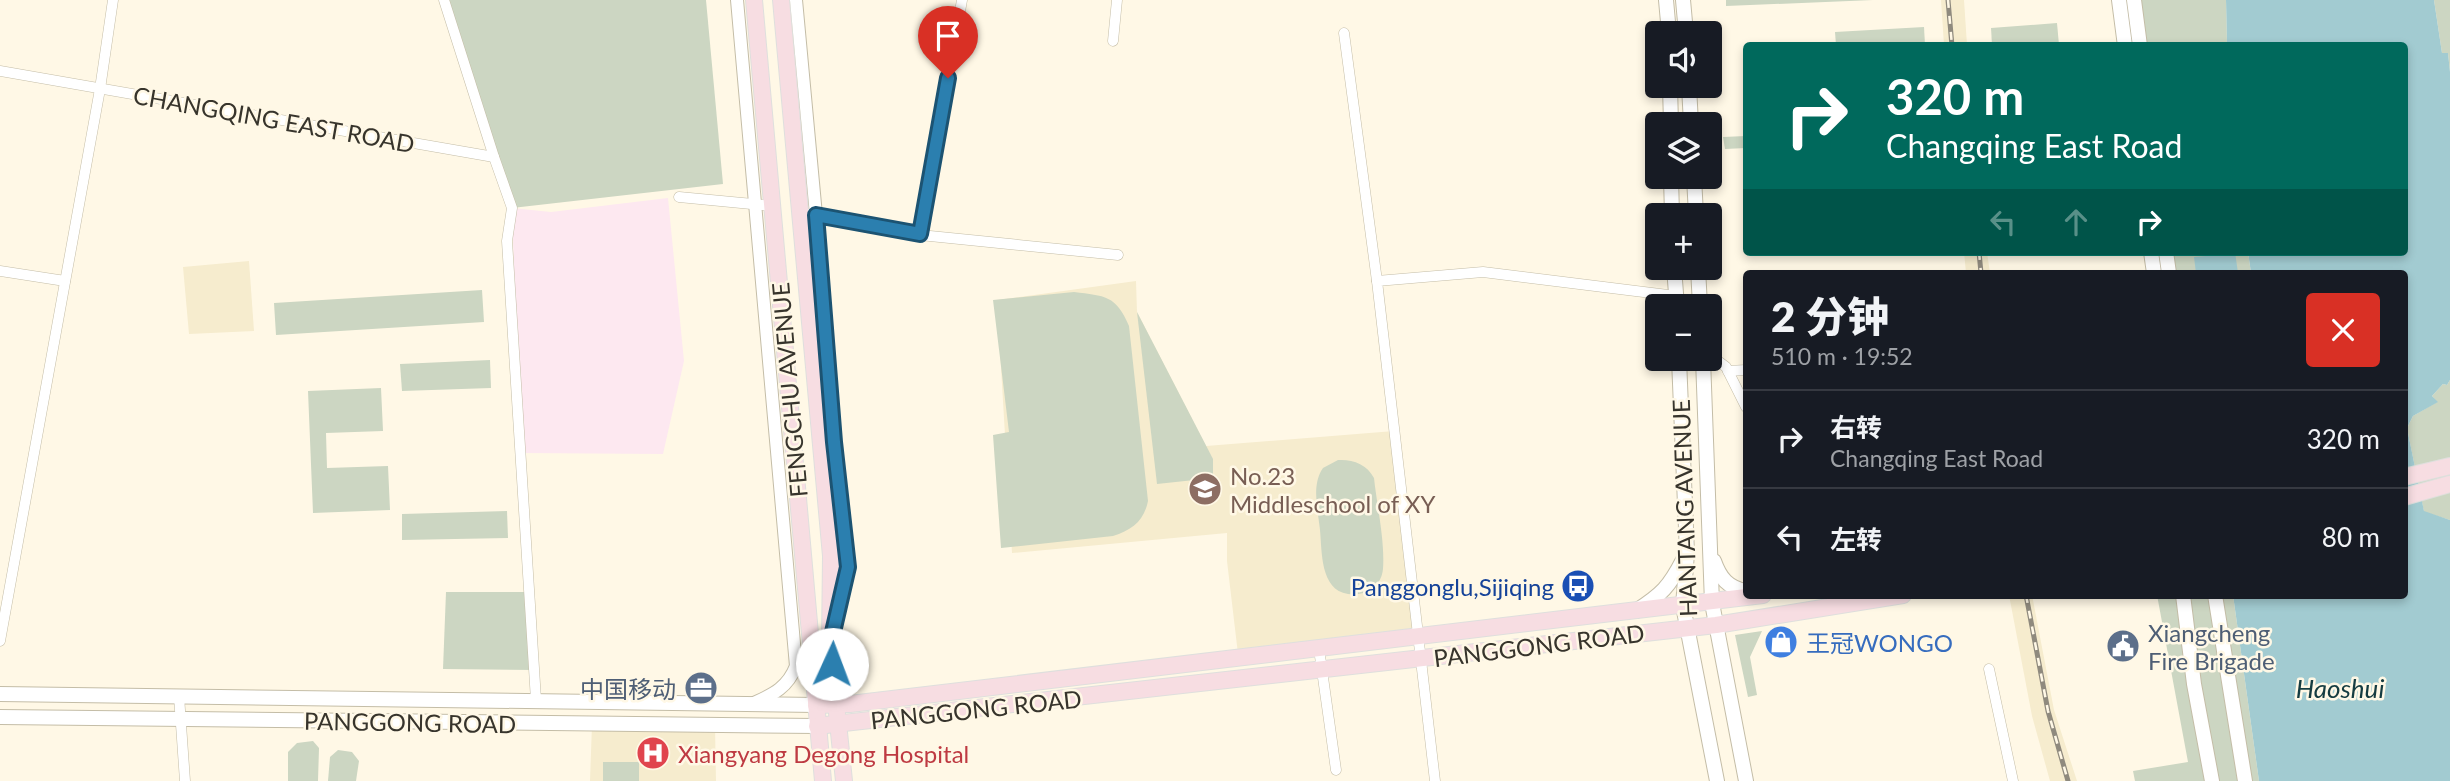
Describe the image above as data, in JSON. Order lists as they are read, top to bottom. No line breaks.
{"streets":{"main road":["FENGCHU AVENUE","HANTANG AVENUE","PANGGONG ROAD"],"street":["CHANGQING EAST ROAD"]},"crossings":[["FENGCHU AVENUE","PANGGONG ROAD"],["HANTANG AVENUE","PANGGONG ROAD"]],"water":["Haoshui"],"places":{"school or university":["No.23 Middleschool of XY"],"bus stop":["Panggonglu,Sijiqing"],"shop":["王冠WONGO"],"public building":["Xiangcheng Fire Brigade"],"office":["中国移动"],"hospital":["Xiangyang Degong Hospital"]},"page":{"map_buttons":["+","−"],"turn":["320 m","Changqing East Road"],"heading":["2 分钟","510 m · 19:52"],"list":[{"name":"右转","note":"Changqing East Road","value":"320 m"},{"name":"左转","value":"80 m"}]}}
